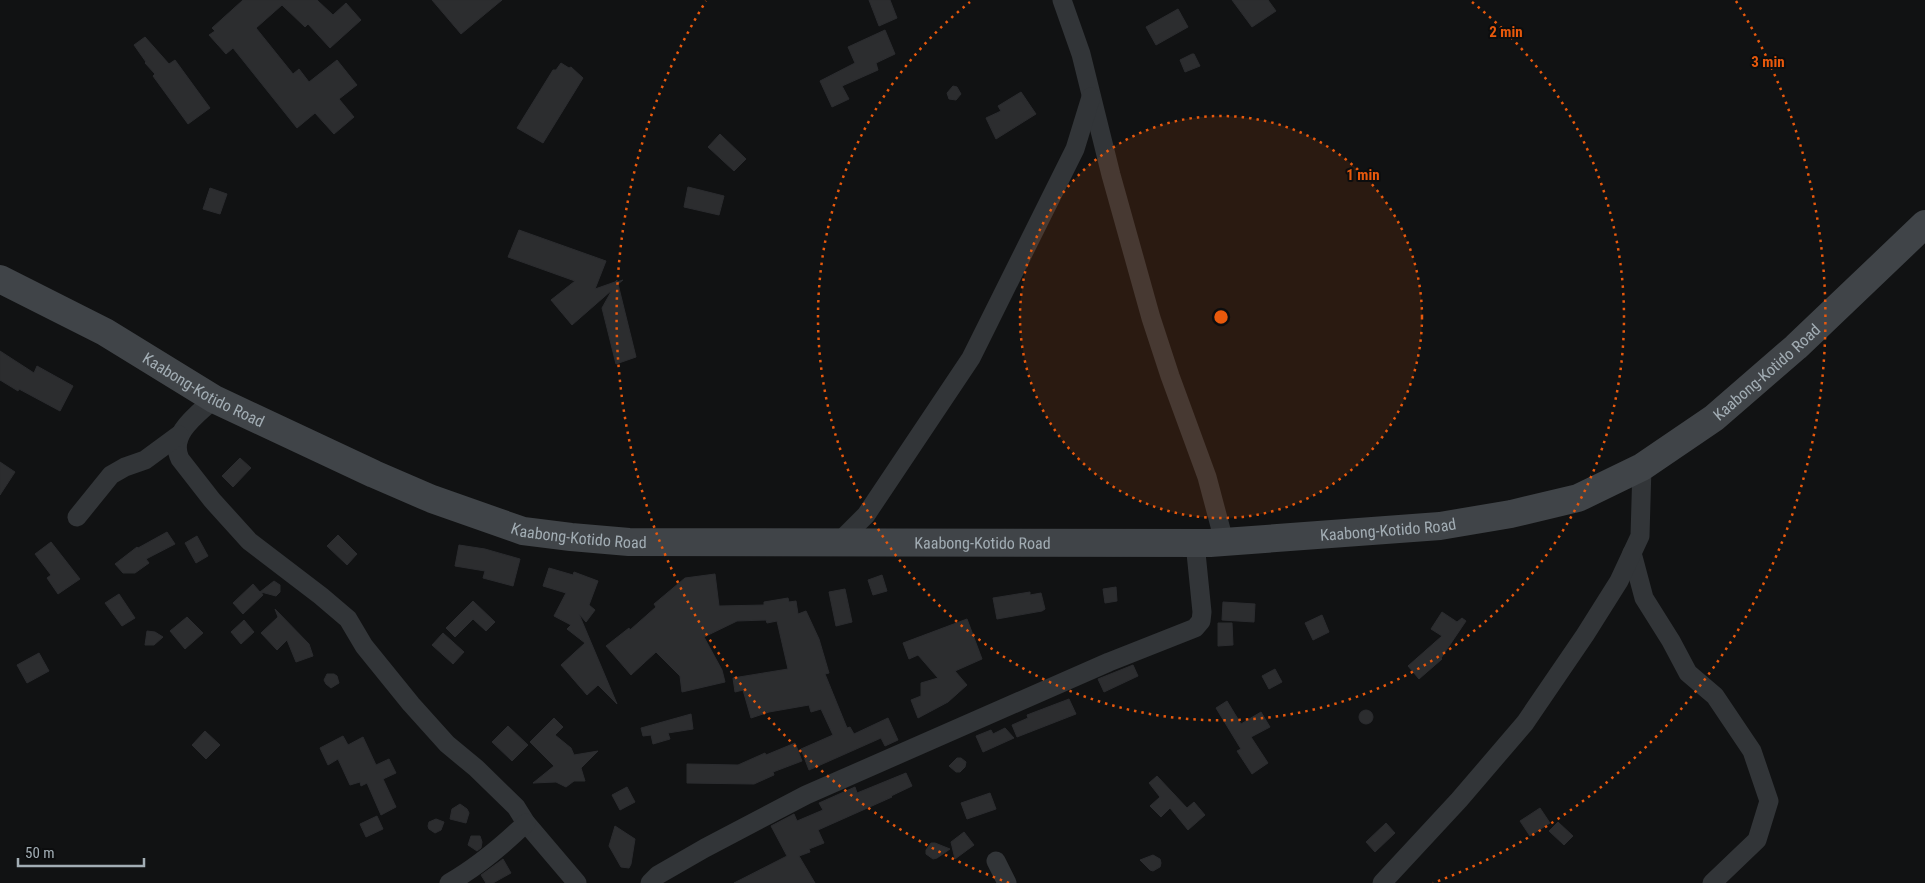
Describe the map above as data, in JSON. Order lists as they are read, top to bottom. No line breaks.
{"streets":{"main road":["Kaabong-Kotido Road"]},"scale_bar":"50 m","rings":["2 min","3 min","1 min"]}
